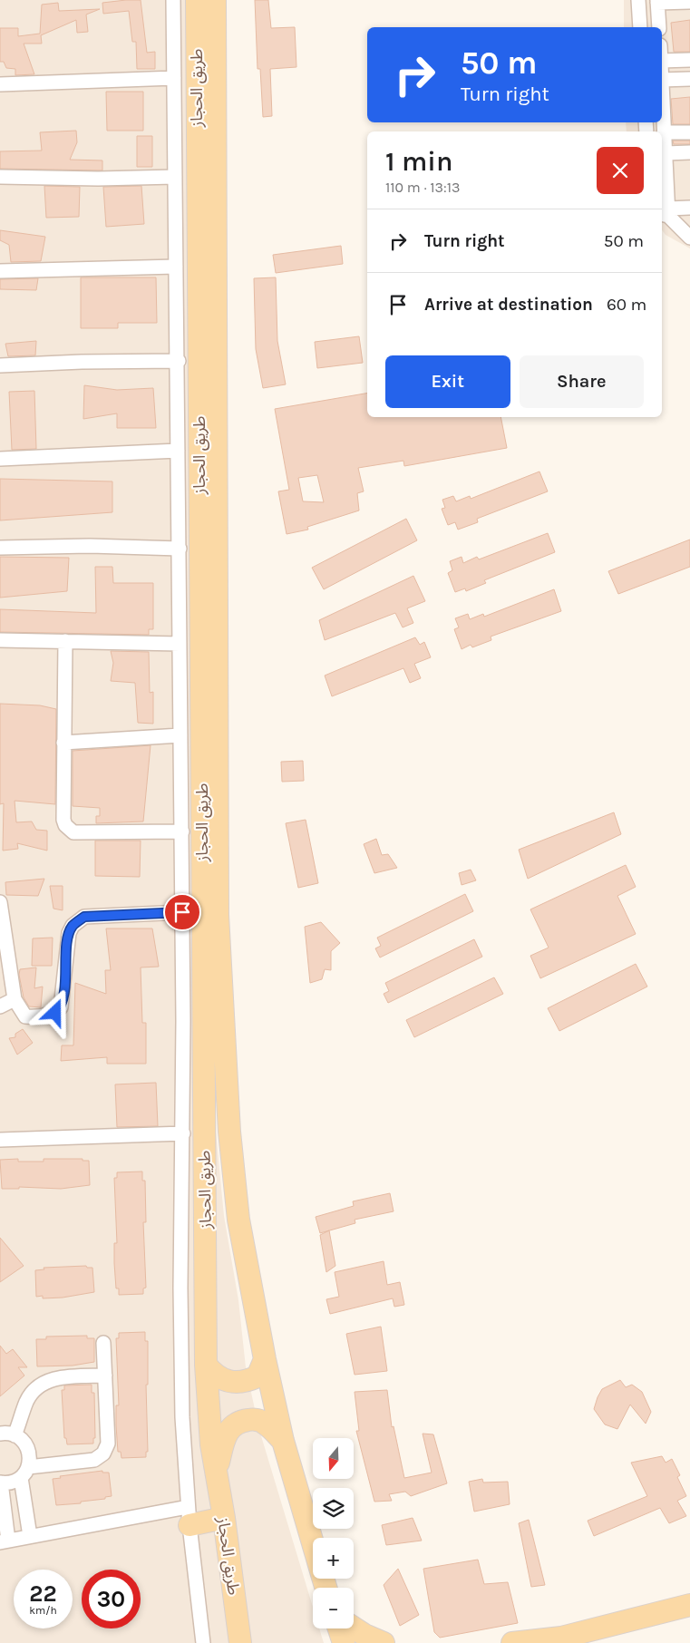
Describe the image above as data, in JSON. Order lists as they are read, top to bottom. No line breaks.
{"streets":{"main road":["طريق الحجاز"]},"north":"bottom","page":{"turn":["50 m","Turn right"],"heading":["1 min","110 m · 13:13"],"list":[{"name":"Turn right","value":"50 m"},{"name":"Arrive at destination","value":"60 m"}],"buttons":["Exit","Share"],"map_buttons":["+","−"],"speed":"22 km/h","limit":"30"}}
